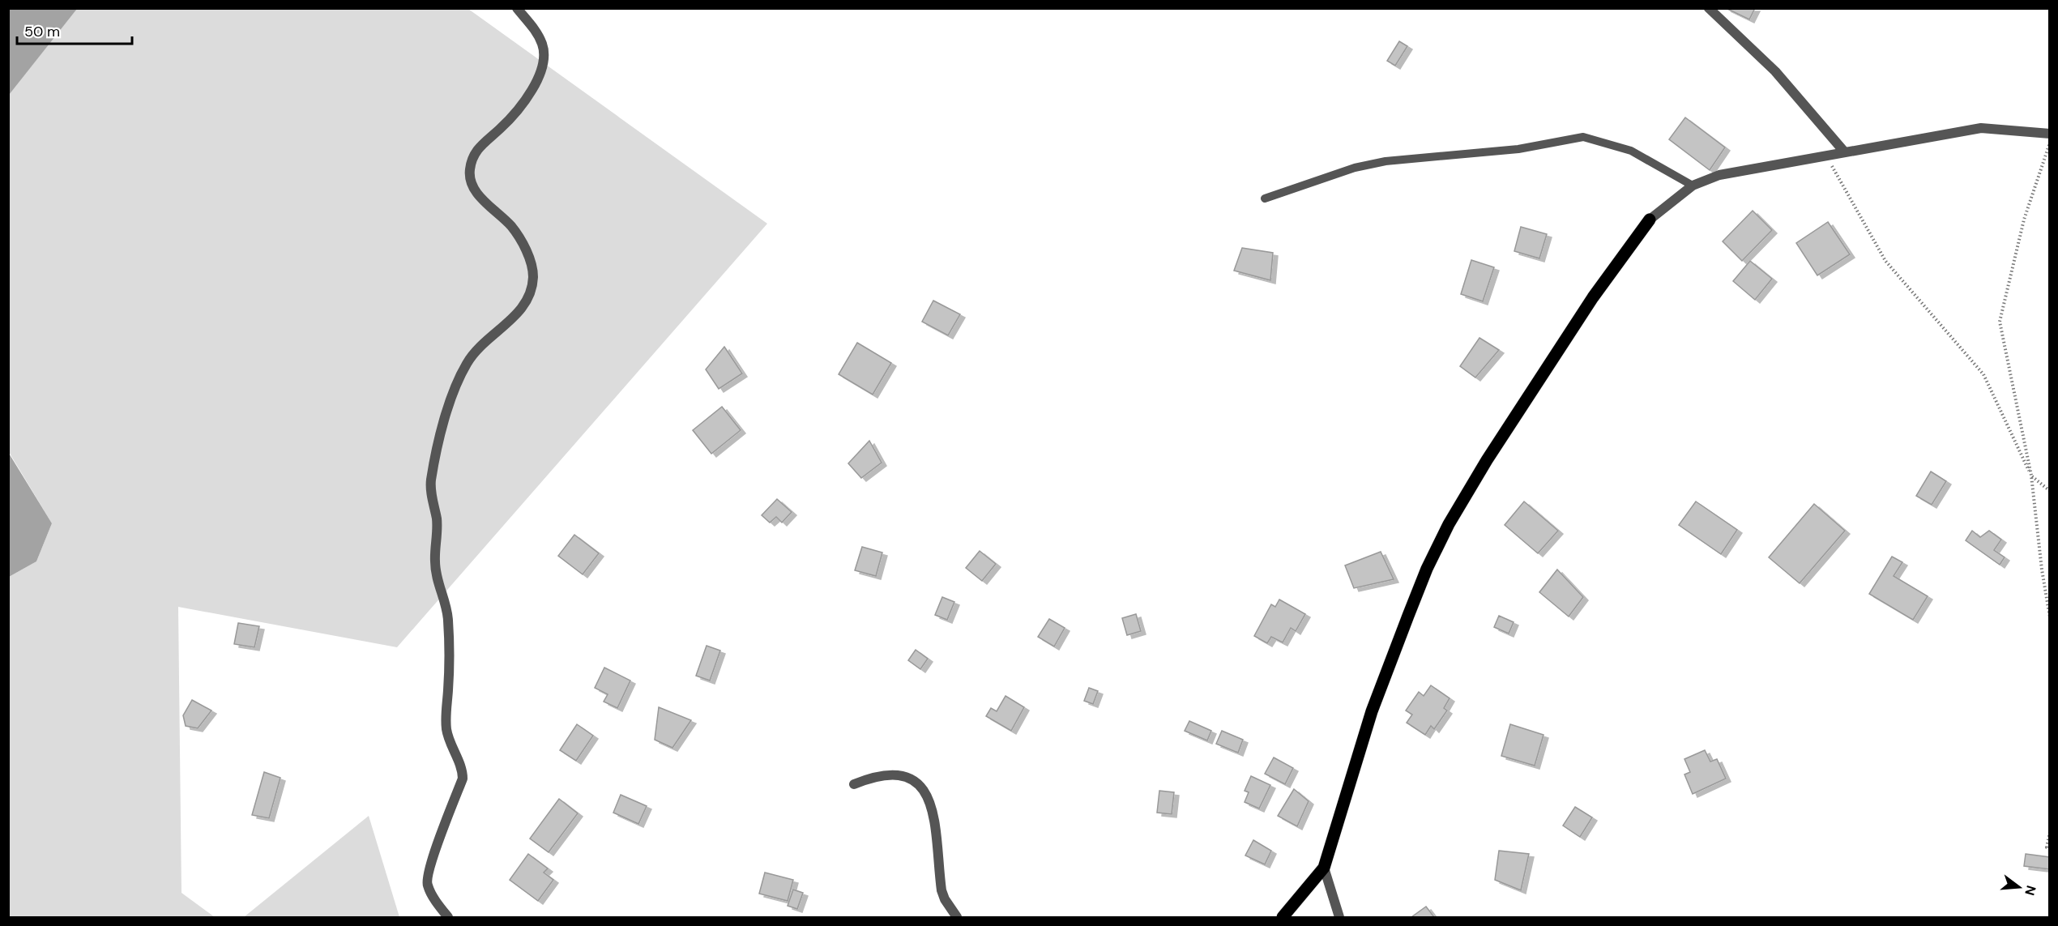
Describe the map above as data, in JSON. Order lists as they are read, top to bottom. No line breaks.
{"scale_bar":"50 m","north":"right"}
